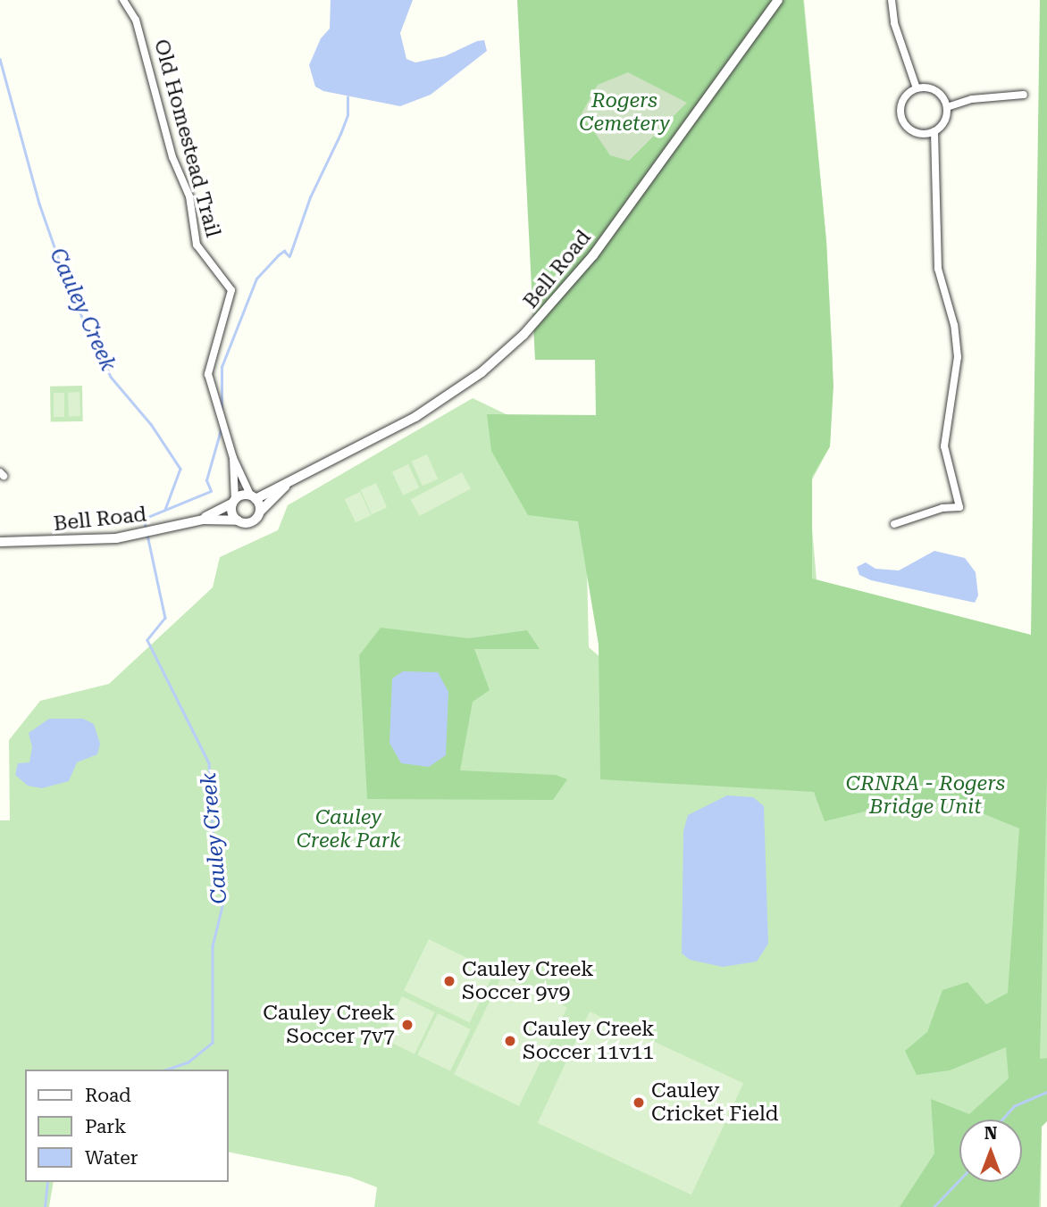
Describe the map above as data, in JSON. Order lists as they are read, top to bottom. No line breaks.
{"streets":{"street":["Old Homestead Trail","Bell Road"]},"water":["Cauley Creek"],"parks":["Rogers Cemetery","CRNRA - Rogers Bridge Unit","Cauley Creek Park"],"places":["Cauley Creek Soccer 9v9","Cauley Creek Soccer 7v7","Cauley Creek Soccer 11v11","Cauley Cricket Field"],"legend":["Road","Park","Water"],"north":"top"}
